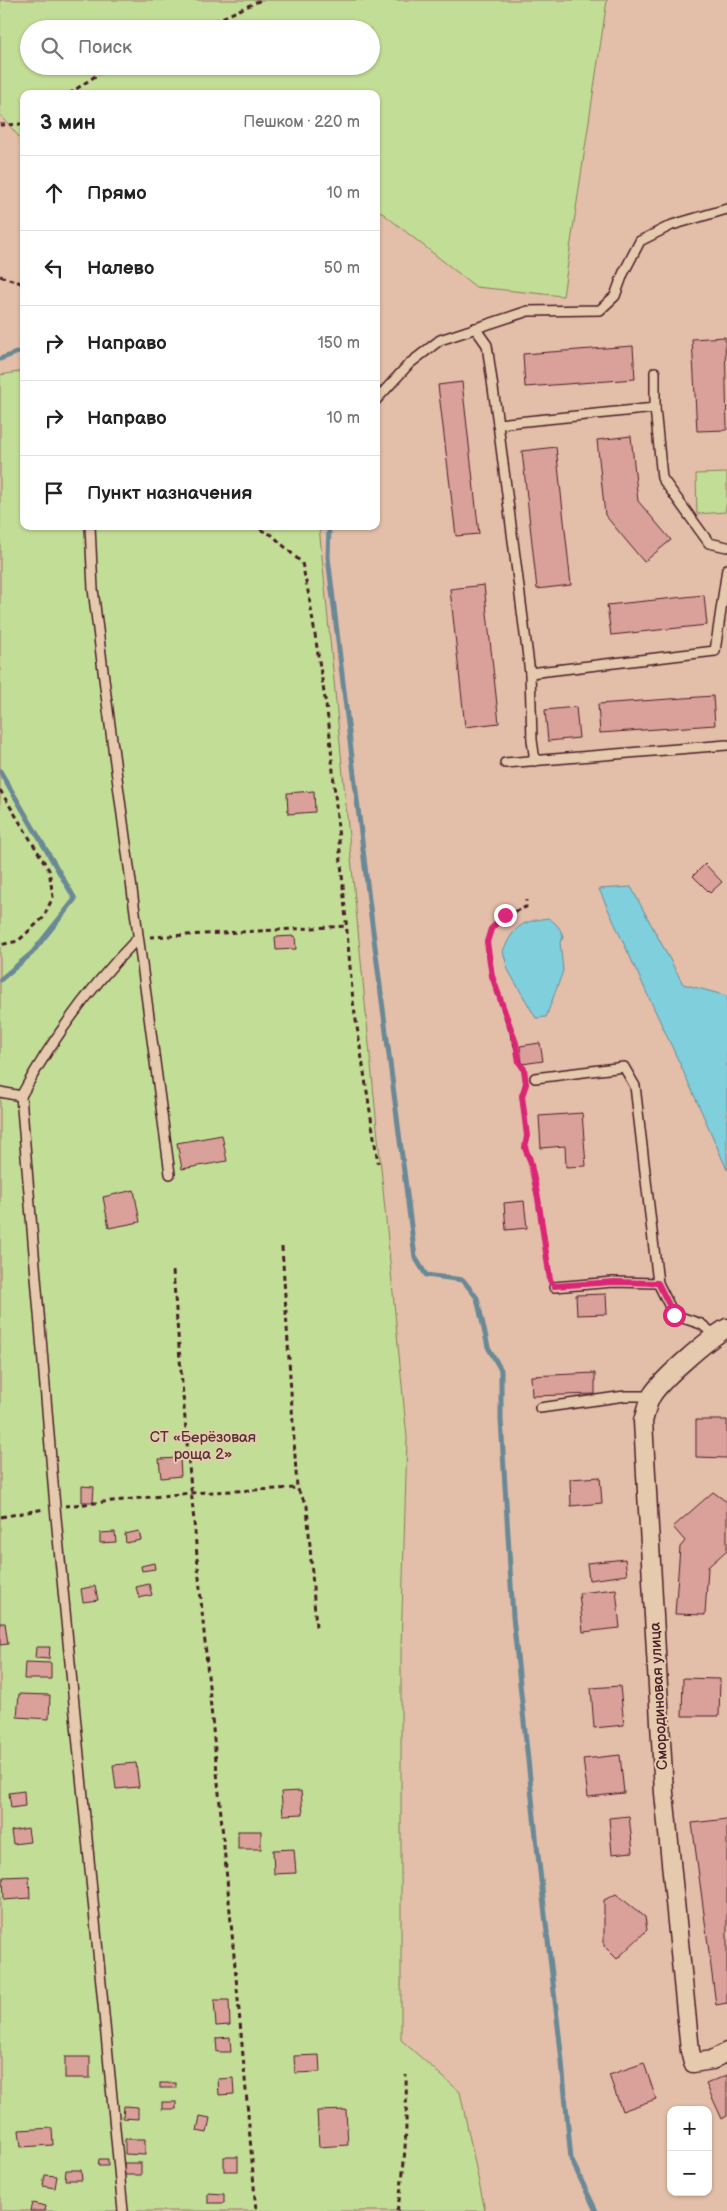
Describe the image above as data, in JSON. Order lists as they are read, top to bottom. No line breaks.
{"streets":{"street":["Смородиновая улица"]},"parks":["СТ «Берёзовая роща 2»"],"page":{"search":"Поиск","heading":["3 мин","Пешком · 220 m"],"list":[["Прямо","10 m"],["Налево","50 m"],["Направо","150 m"],["Направо","10 m"],"Пункт назначения"],"map_buttons":["+","−"]}}
